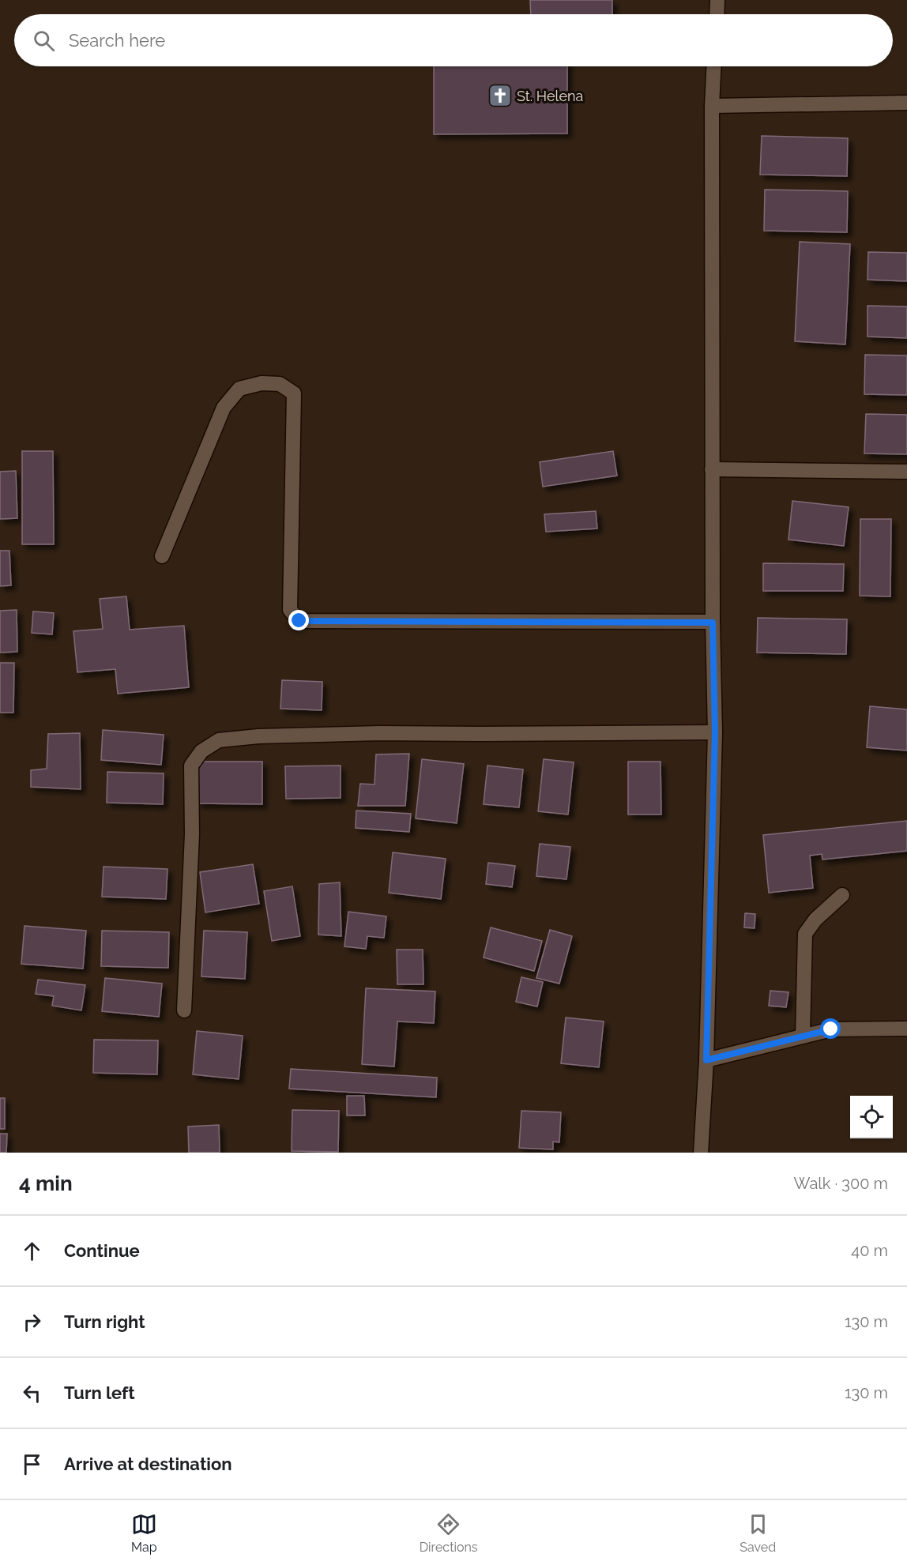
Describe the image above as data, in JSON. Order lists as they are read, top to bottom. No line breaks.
{"places":{"church":["St. Helena"]},"page":{"search":"Search here","heading":["4 min","Walk · 300 m"],"list":[["Continue","40 m"],["Turn right","130 m"],["Turn left","130 m"],"Arrive at destination"],"nav":["Map","Directions","Saved"]}}
